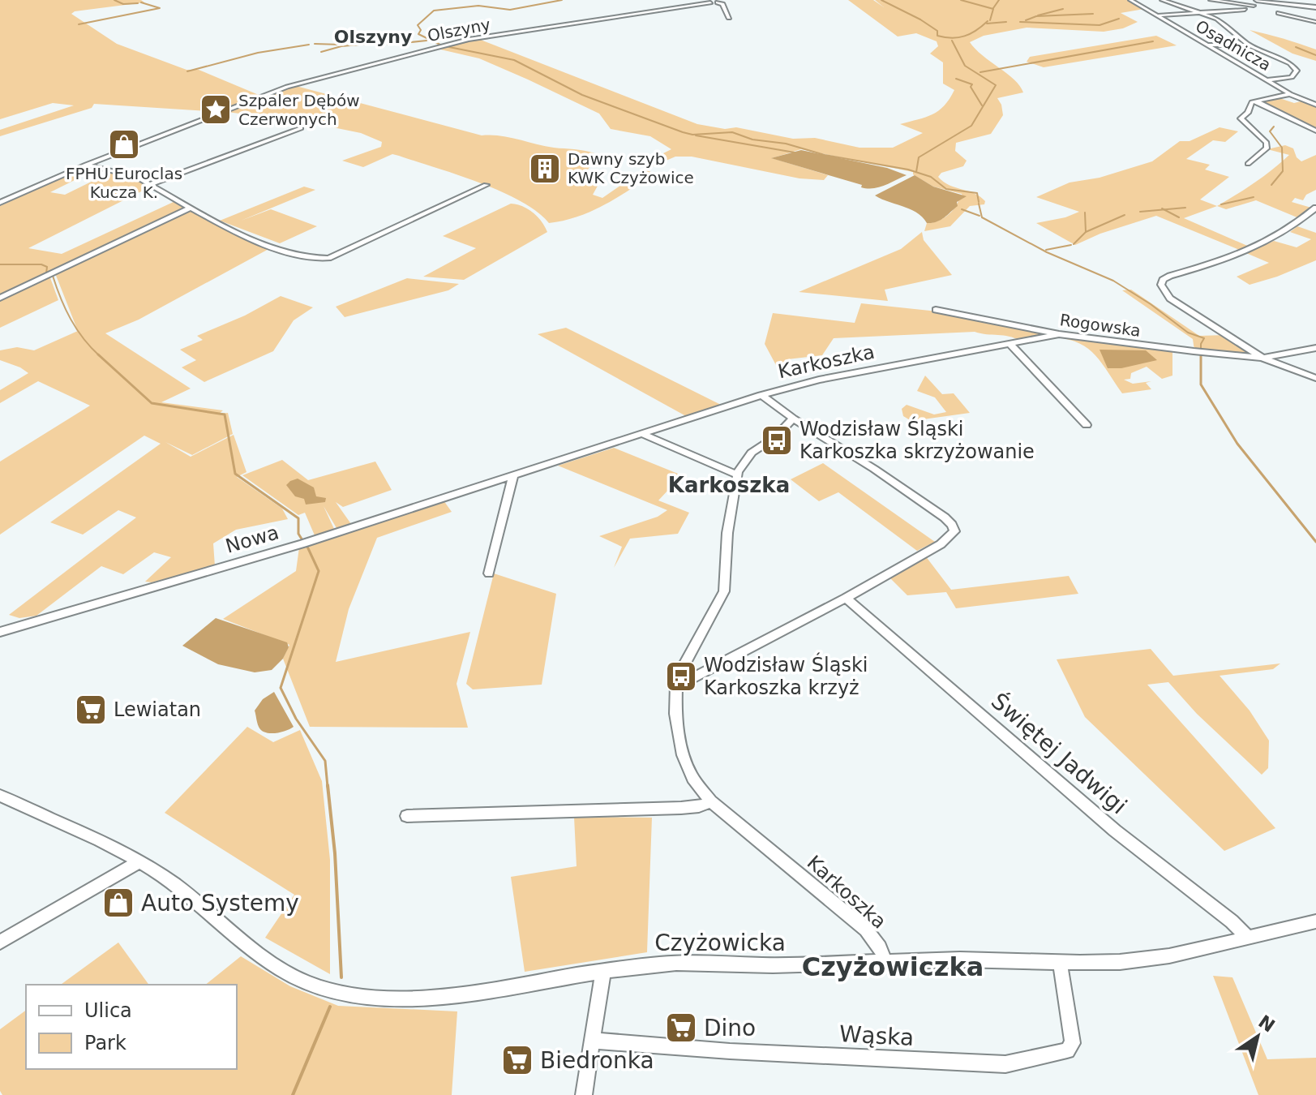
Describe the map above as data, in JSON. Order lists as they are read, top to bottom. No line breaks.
{"streets":{"street":["Olszyny","Osadnicza","Rogowska","Karkoszka","Nowa","Świętej Jadwigi","Czyżowicka","Wąska"]},"crossings":[["Rogowska","Karkoszka"],["Karkoszka","Nowa"],["Karkoszka","Czyżowicka"],["Świętej Jadwigi","Czyżowicka"],["Czyżowicka","Wąska"]],"districts":["Olszyny","Karkoszka","Czyżowiczka"],"places":{"place":["Szpaler Dębów Czerwonych"],"shop":["FPHU Euroclas Kucza K.","Auto Systemy"],"building":["Dawny szyb KWK Czyżowice"],"bus stop":["Wodzisław Śląski Karkoszka skrzyżowanie","Wodzisław Śląski Karkoszka krzyż"],"supermarket":["Lewiatan","Dino","Biedronka"]},"legend":["Ulica","Park"],"north":"top right"}
